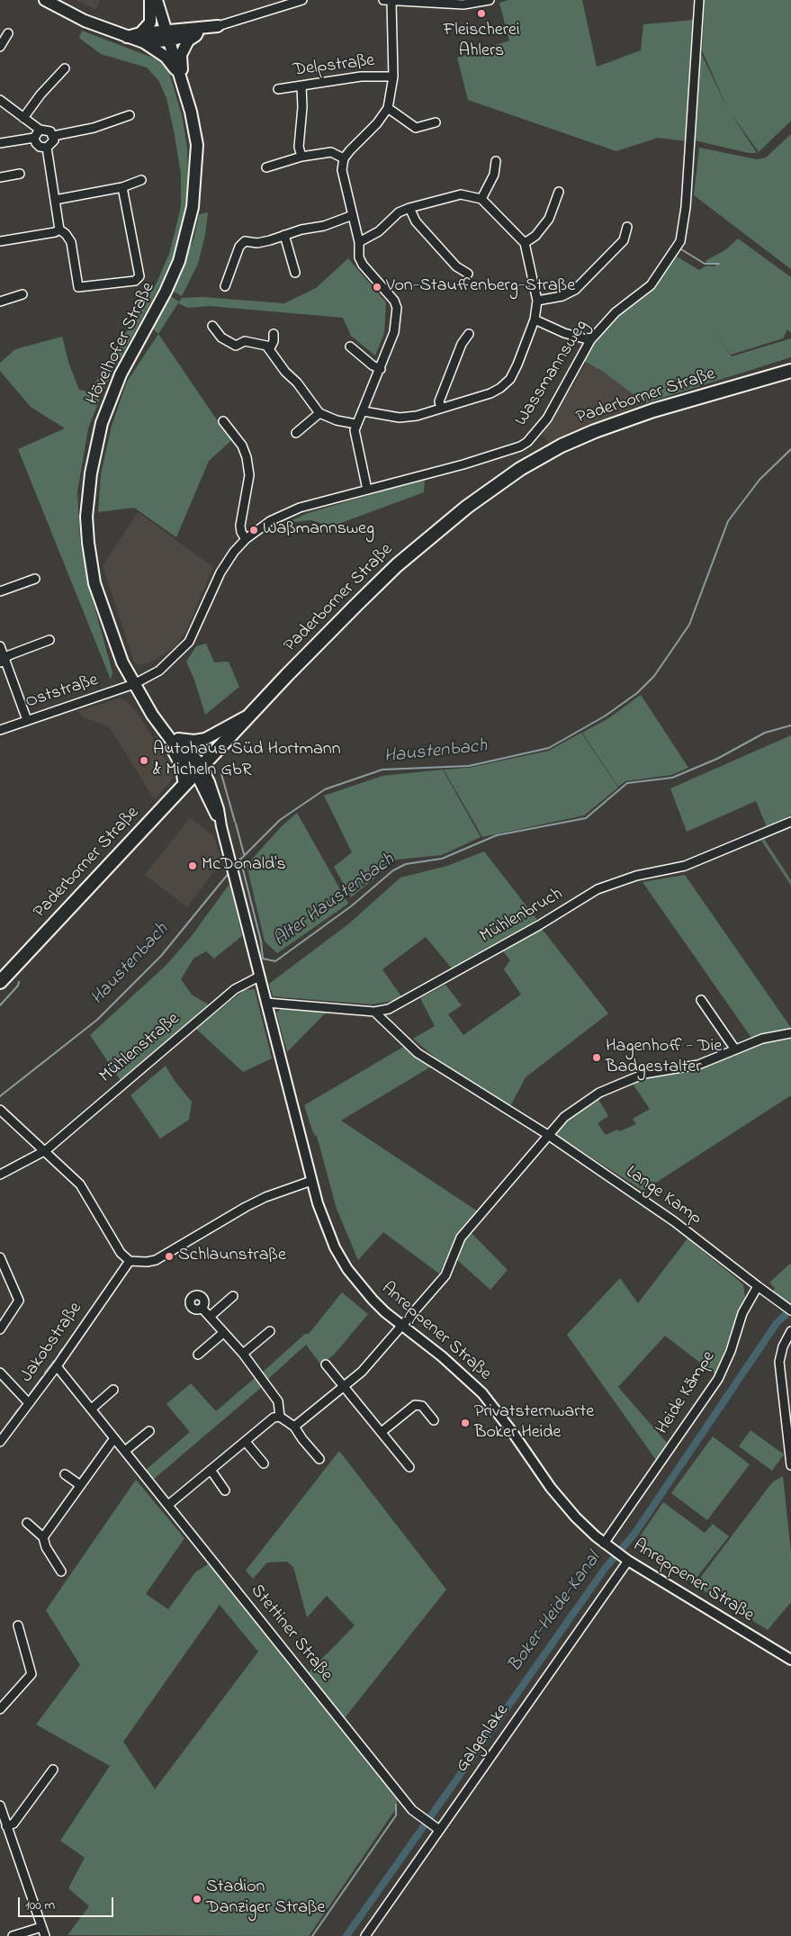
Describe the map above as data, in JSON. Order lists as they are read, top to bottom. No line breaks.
{"streets":{"main road":["Hövelhofer Straße","Paderborner Straße"],"street":["Delpstraße","Wassmannsweg","Oststraße","Mühlenbruch","Mühlenstraße","Lange Kamp","Anreppener Straße","Jakobstraße","Heide Kämpe","Stettiner Straße","Galgenlake"]},"crossings":[["Hövelhofer Straße","Wassmannsweg"],["Hövelhofer Straße","Paderborner Straße"],["Hövelhofer Straße","Oststraße"],["Hövelhofer Straße","Anreppener Straße"],["Wassmannsweg","Oststraße"],["Paderborner Straße","Anreppener Straße"],["Mühlenbruch","Lange Kamp"],["Mühlenbruch","Anreppener Straße"],["Mühlenstraße","Anreppener Straße"],["Lange Kamp","Heide Kämpe"],["Anreppener Straße","Heide Kämpe"],["Anreppener Straße","Galgenlake"],["Jakobstraße","Stettiner Straße"],["Stettiner Straße","Galgenlake"]],"water":["Haustenbach","Alter Haustenbach","Boker-Heide-Kanal"],"places":["Fleischerei Ahlers","Von-Stauffenberg-Straße","Waßmannsweg","Autohaus Süd Hortmann & Micheln GbR","McDonald's","Hagenhoff - Die Badgestalter","Schlaunstraße","Privatsternwarte Boker Heide","Stadion Danziger Straße"],"scale_bar":"100 m"}
